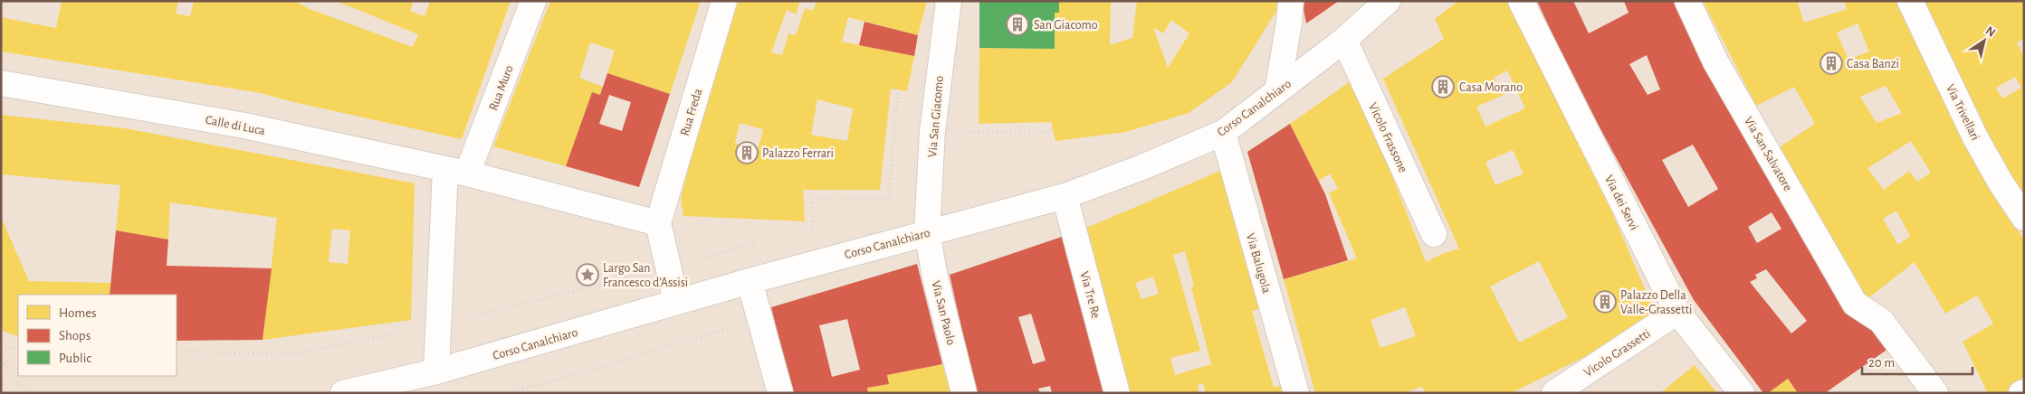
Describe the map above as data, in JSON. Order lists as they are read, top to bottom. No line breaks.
{"streets":{"street":["Rua Muro","Corso Canalchiaro","Rua Freda","Via Trivellari","Via San Giacomo","Calle di Luca","Vicolo Frassone","Via San Salvatore","Via dei Servi","Via Balugola","Via Tre Re","Via San Paolo","Vicolo Grassetti"]},"crossings":[["Rua Muro","Calle di Luca"],["Corso Canalchiaro","Via San Giacomo"],["Corso Canalchiaro","Vicolo Frassone"],["Corso Canalchiaro","Via Balugola"],["Corso Canalchiaro","Via Tre Re"],["Corso Canalchiaro","Via San Paolo"],["Via San Giacomo","Via San Paolo"],["Via dei Servi","Vicolo Grassetti"]],"places":{"building":["San Giacomo","Casa Banzi","Casa Morano","Palazzo Ferrari","Palazzo Della Valle-Grassetti"],"place":["Largo San Francesco d’Assisi"]},"legend":["Homes","Shops","Public"],"scale_bar":"20 m","north":"top right"}
